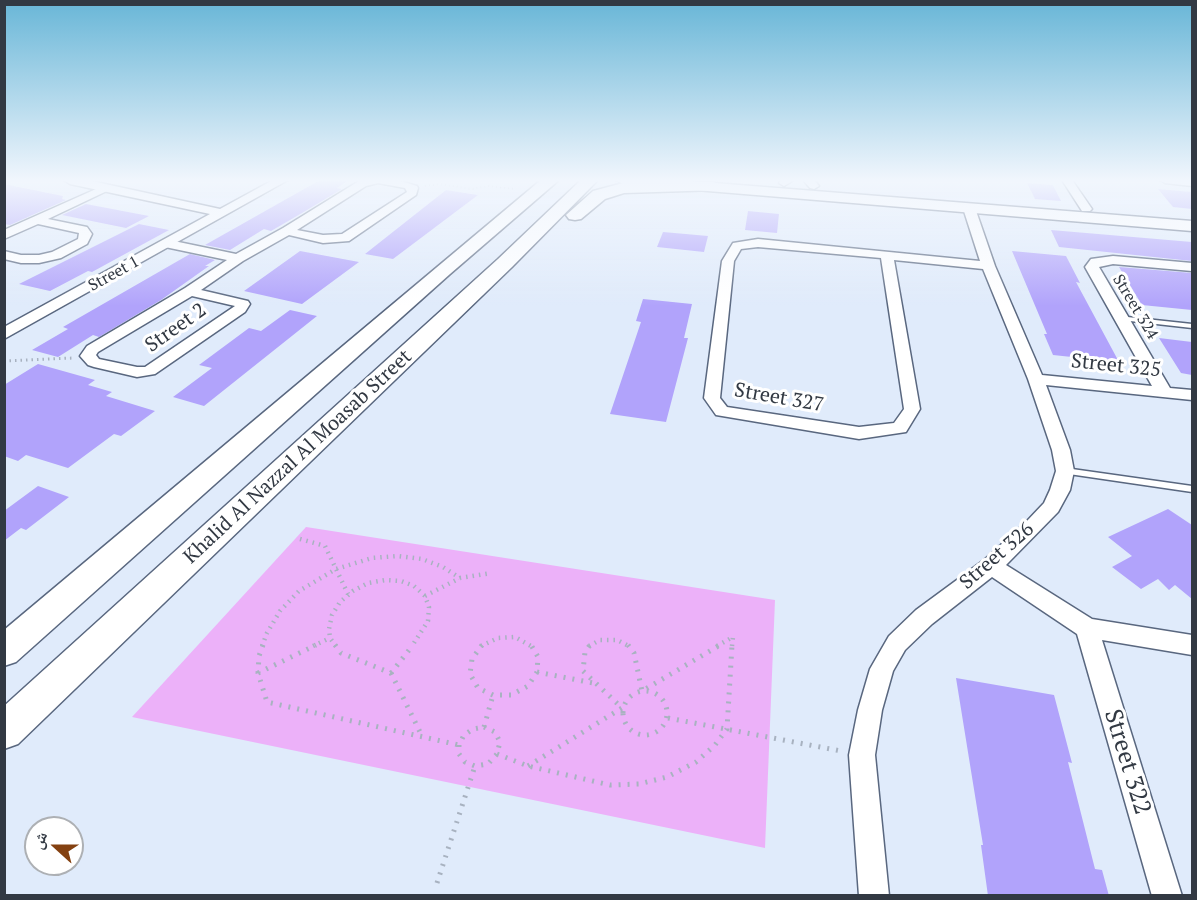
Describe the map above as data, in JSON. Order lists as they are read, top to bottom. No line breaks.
{"streets":{"main road":["Khalid Al Nazzal Al Moasab Street"],"street":["Street 1","Street 324","Street 2","Street 325","Street 327","Street 326","Street 322"]},"crossings":[["Street 324","Street 325"]],"north":"left"}
